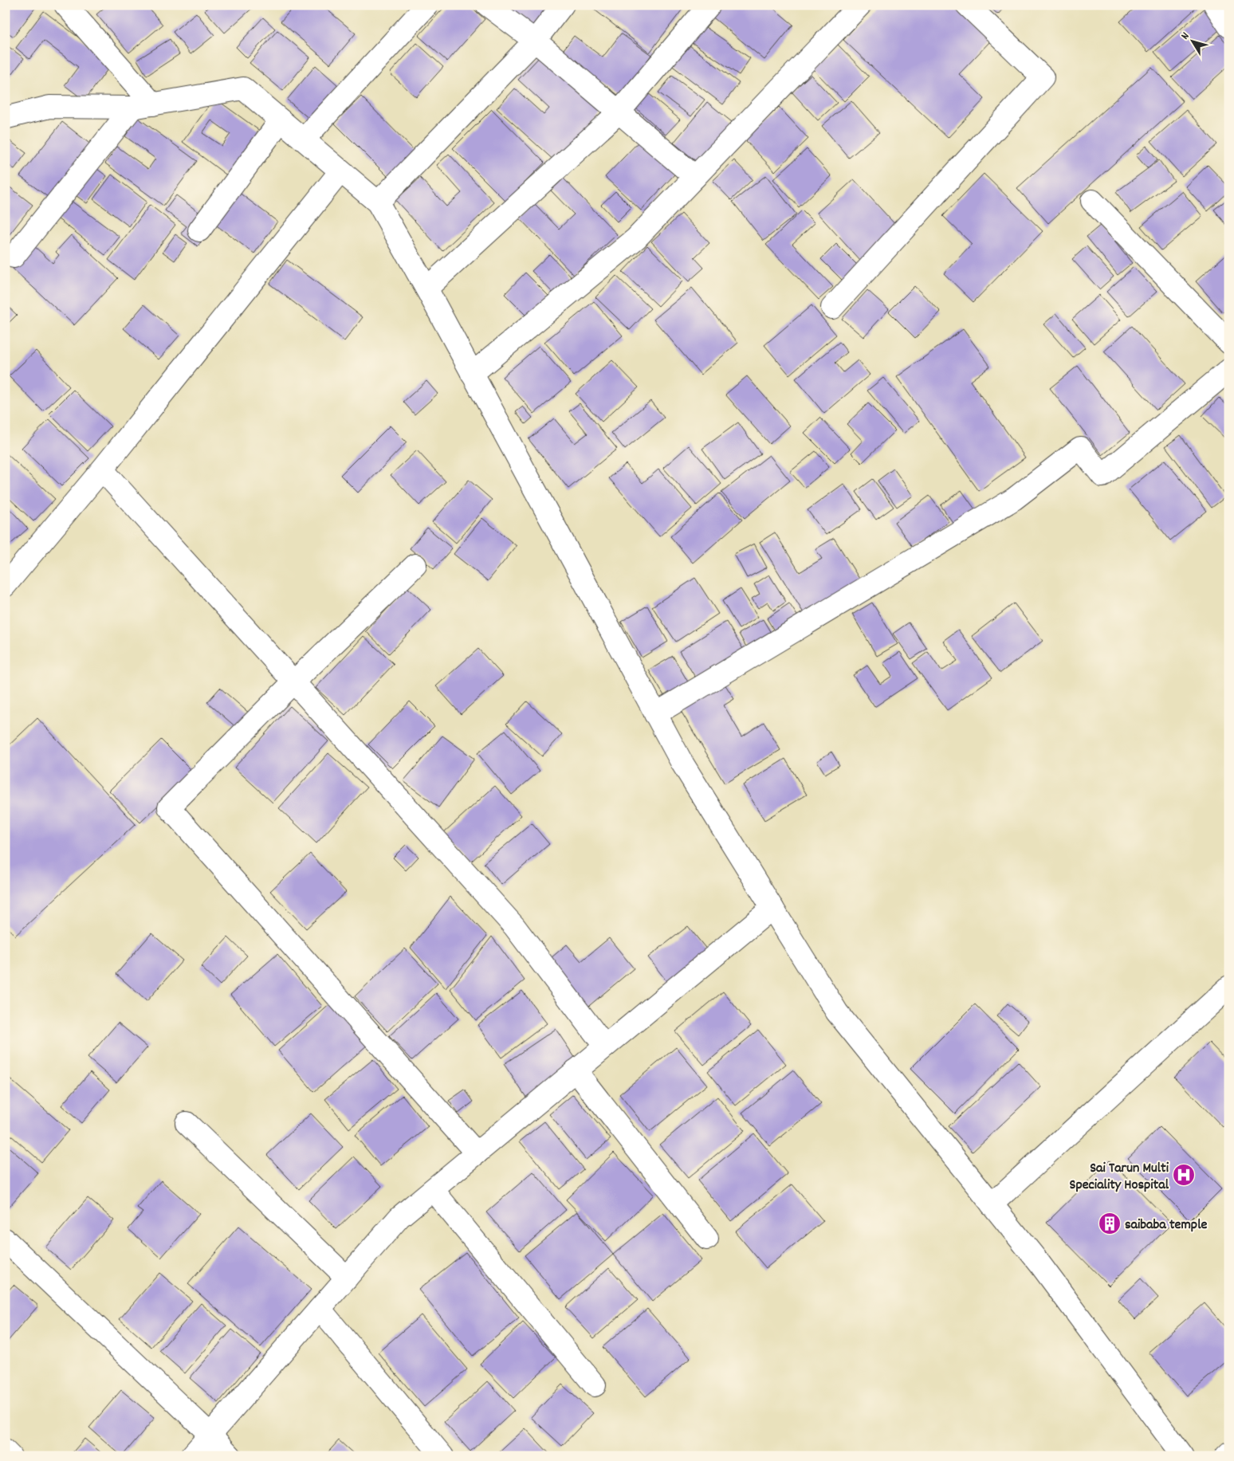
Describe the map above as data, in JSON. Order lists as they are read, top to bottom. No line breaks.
{"places":{"hospital":["Sai Tarun Multi Speciality Hospital"],"building":["saibaba temple"]},"north":"top left"}
